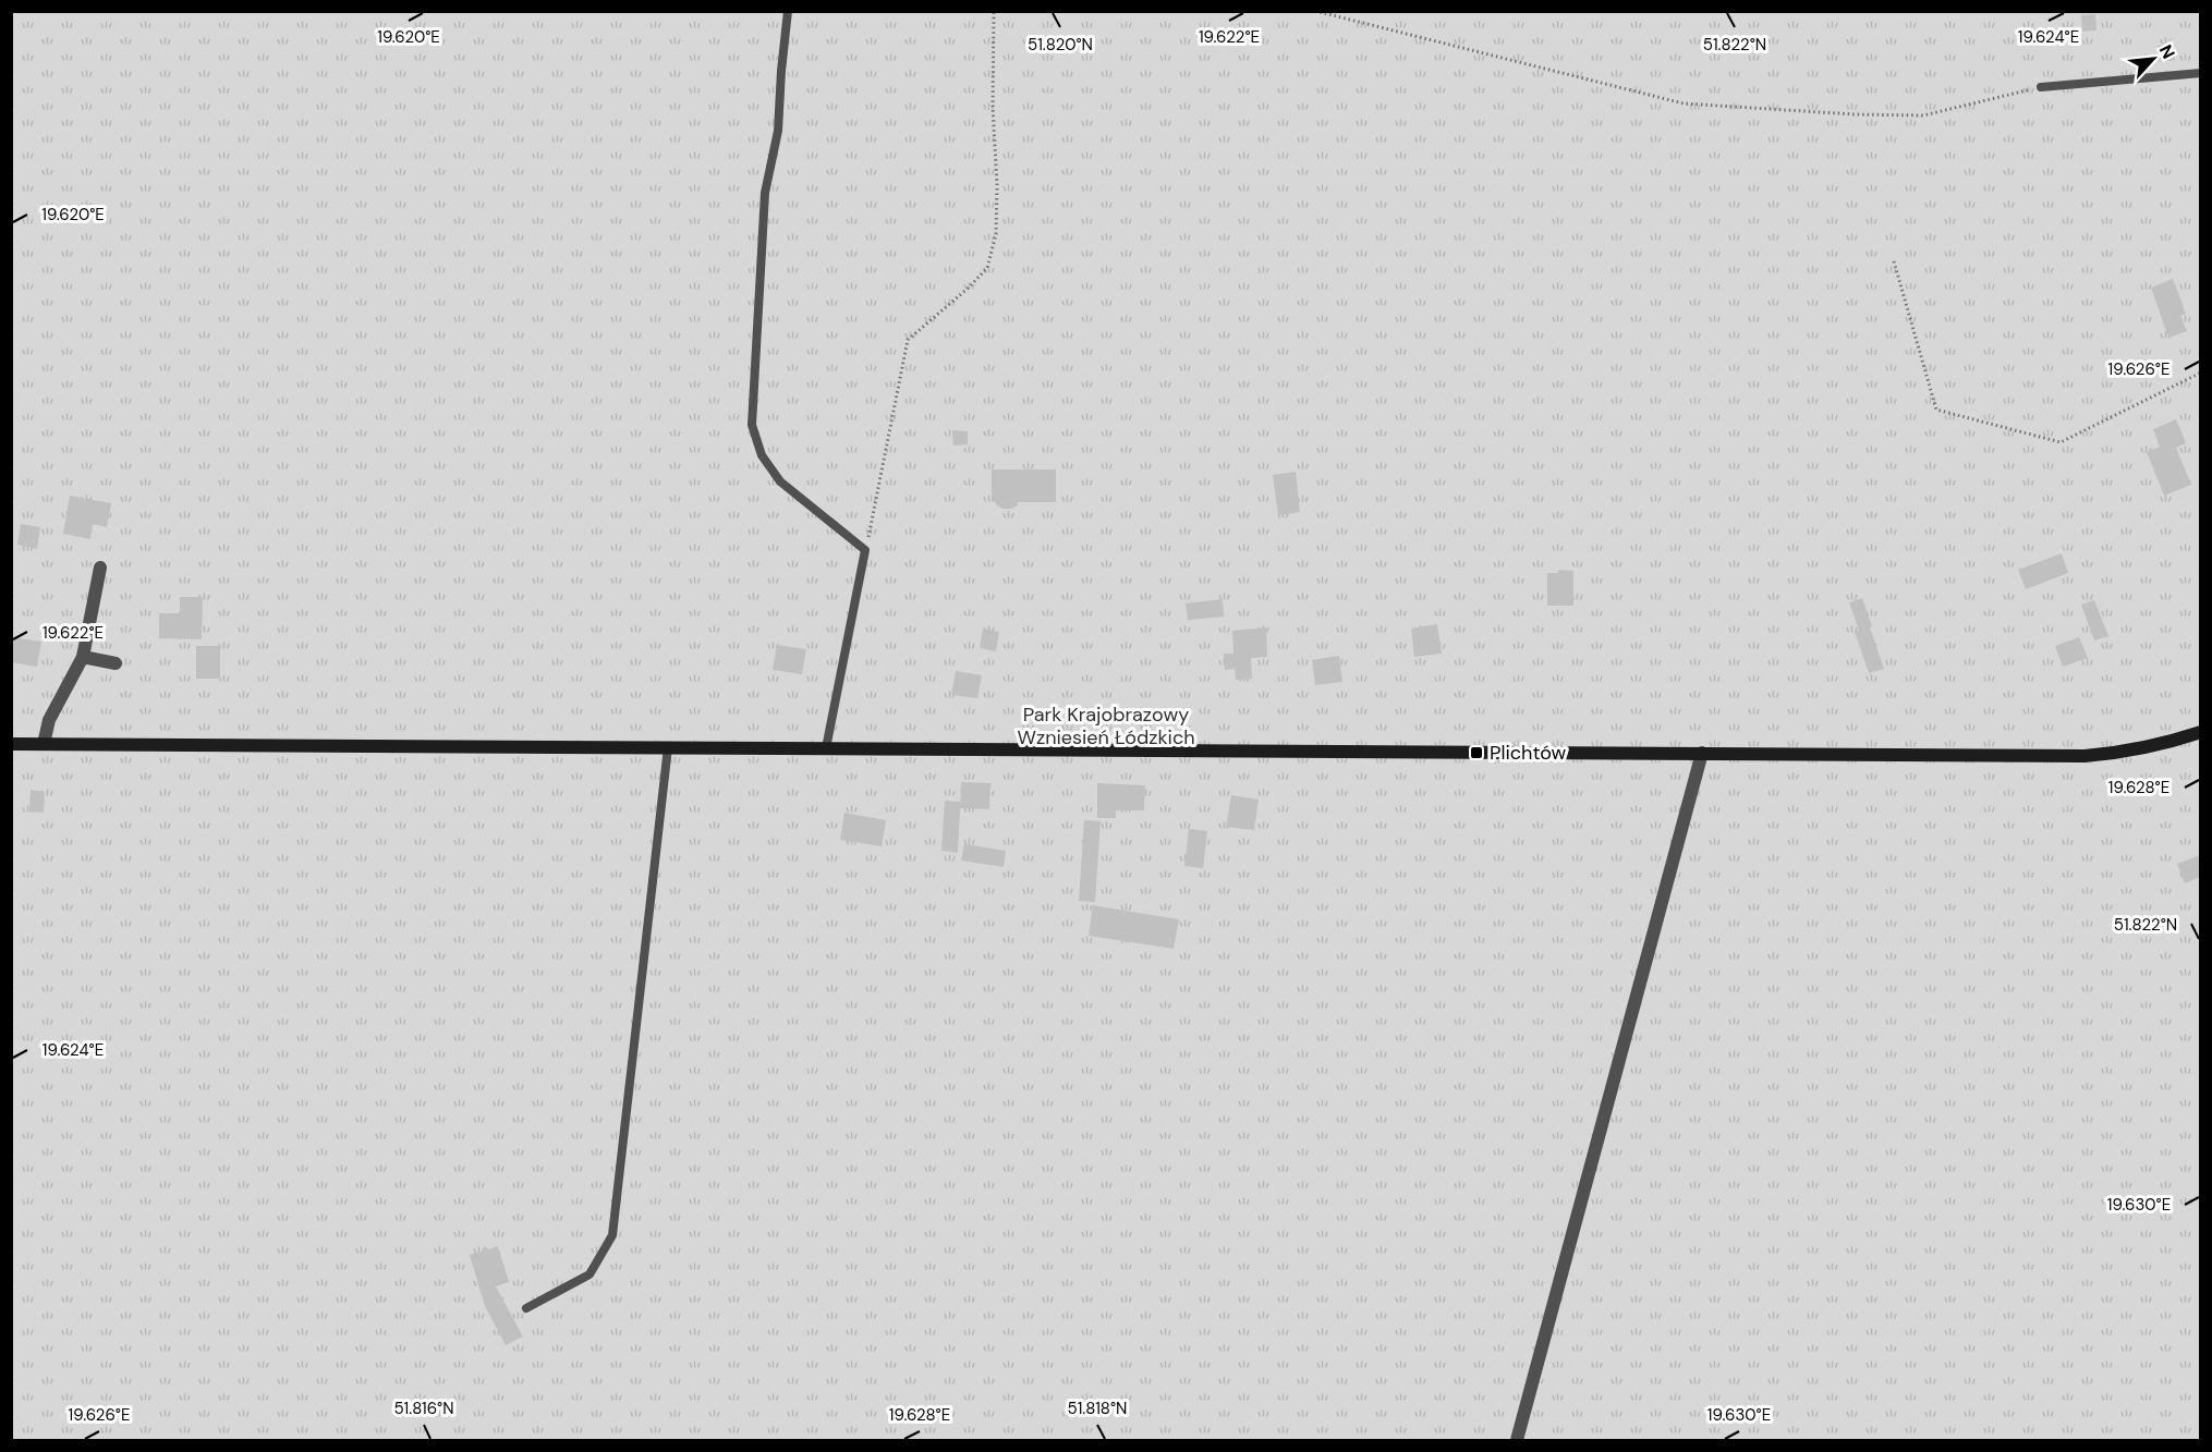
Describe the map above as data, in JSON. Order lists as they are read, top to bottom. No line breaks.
{"parks":["Park Krajobrazowy Wzniesień Łódzkich"],"places":{"transit":["Plichtów"]},"north":"top right","coordinates":["19.620°E","19.622°E","19.624°E","51.820°N","51.822°N","19.626°E","19.628°E","19.630°E","51.816°N","51.818°N"]}
